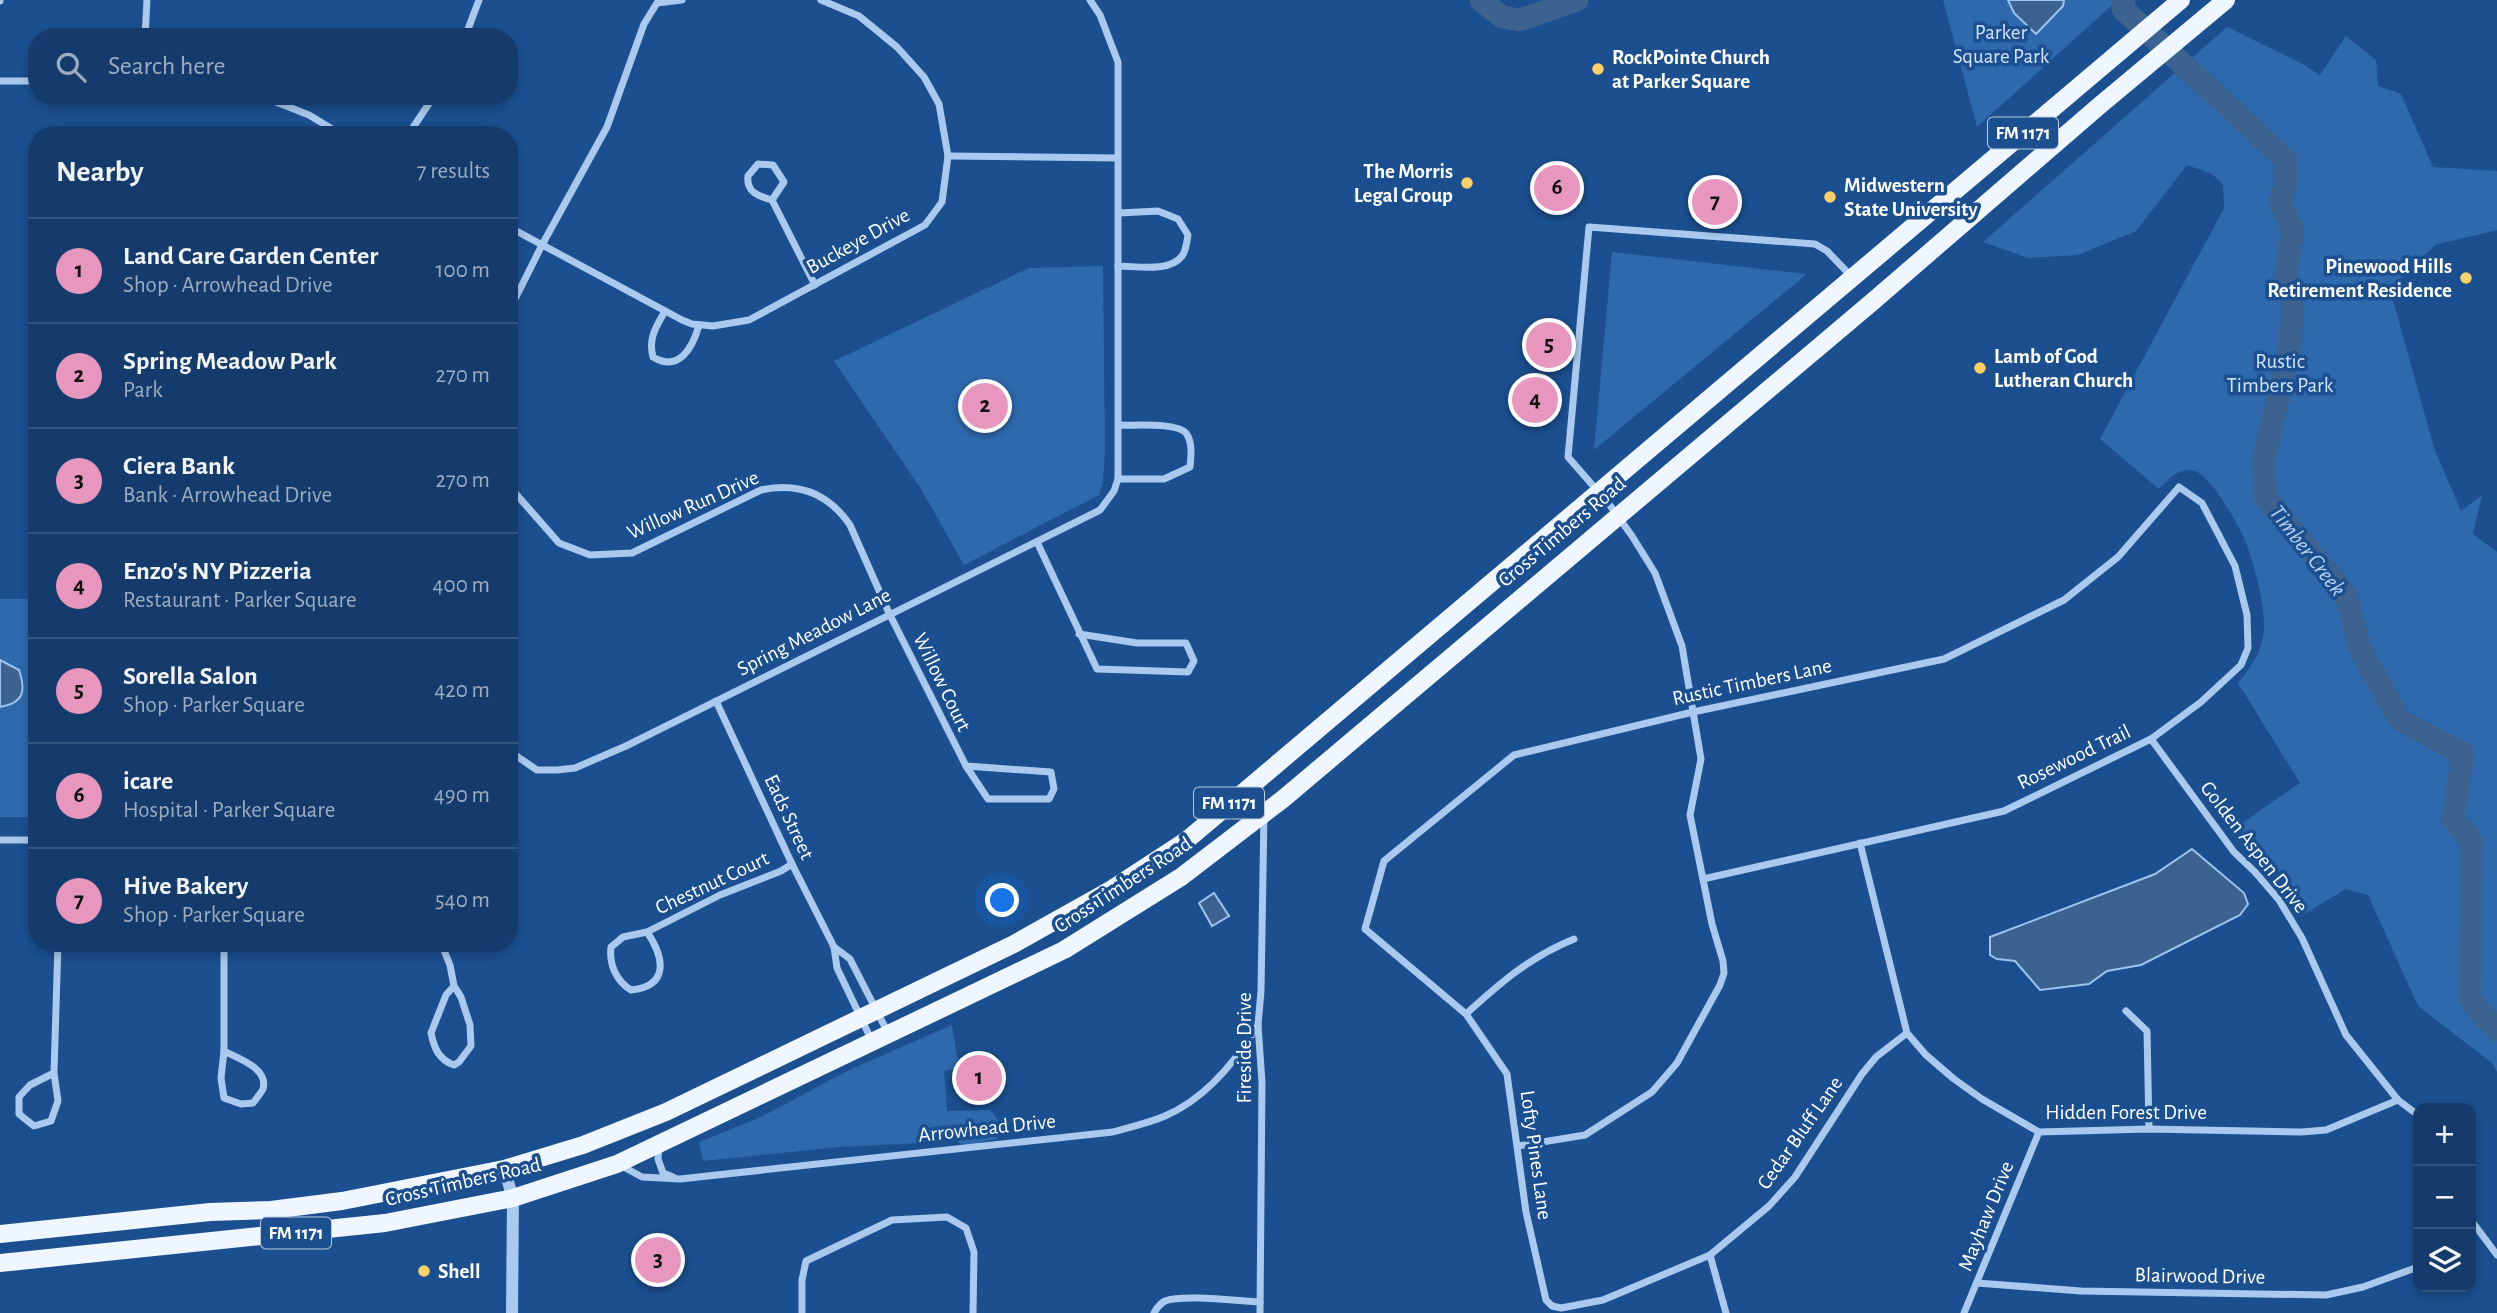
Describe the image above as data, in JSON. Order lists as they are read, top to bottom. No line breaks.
{"streets":{"main road":["FM 1171","Cross Timbers Road"],"street":["Buckeye Drive","Willow Run Drive","Spring Meadow Lane","Willow Court","Rustic Timbers Lane","Rosewood Trail","Eads Street","Golden Aspen Drive","Chestnut Court","Fireside Drive","Hidden Forest Drive","Arrowhead Drive","Cedar Bluff Lane","Lofty Pines Lane","Mayhaw Drive","Blairwood Drive"]},"crossings":[["Willow Run Drive","Spring Meadow Lane"],["Willow Run Drive","Willow Court"],["Cross Timbers Road","Eads Street"],["Cross Timbers Road","Fireside Drive"],["Cross Timbers Road","Arrowhead Drive"],["Spring Meadow Lane","Willow Court"],["Spring Meadow Lane","Eads Street"],["Rustic Timbers Lane","Rosewood Trail"],["Rustic Timbers Lane","Lofty Pines Lane"],["Rosewood Trail","Golden Aspen Drive"],["Rosewood Trail","Hidden Forest Drive"],["Eads Street","Chestnut Court"],["Golden Aspen Drive","Hidden Forest Drive"],["Fireside Drive","Arrowhead Drive"],["Hidden Forest Drive","Cedar Bluff Lane"],["Hidden Forest Drive","Mayhaw Drive"],["Cedar Bluff Lane","Lofty Pines Lane"],["Mayhaw Drive","Blairwood Drive"]],"water":["Timber Creek"],"parks":["Parker Square Park","Rustic Timbers Park"],"places":["RockPointe Church at Parker Square","The Morris Legal Group","Midwestern State University","Pinewood Hills Retirement Residence","Lamb of God Lutheran Church","Shell"],"page":{"search":"Search here","heading":["Nearby","7 results"],"pins":["6","7","5","4","2","1","3"],"list":[{"mark":"1","name":"Land Care Garden Center","note":"Shop · Arrowhead Drive","value":"100 m"},{"mark":"2","name":"Spring Meadow Park","note":"Park","value":"270 m"},{"mark":"3","name":"Ciera Bank","note":"Bank · Arrowhead Drive","value":"270 m"},{"mark":"4","name":"Enzo's NY Pizzeria","note":"Restaurant · Parker Square","value":"400 m"},{"mark":"5","name":"Sorella Salon","note":"Shop · Parker Square","value":"420 m"},{"mark":"6","name":"icare","note":"Hospital · Parker Square","value":"490 m"},{"mark":"7","name":"Hive Bakery","note":"Shop · Parker Square","value":"540 m"}],"map_buttons":["+","−"]}}
